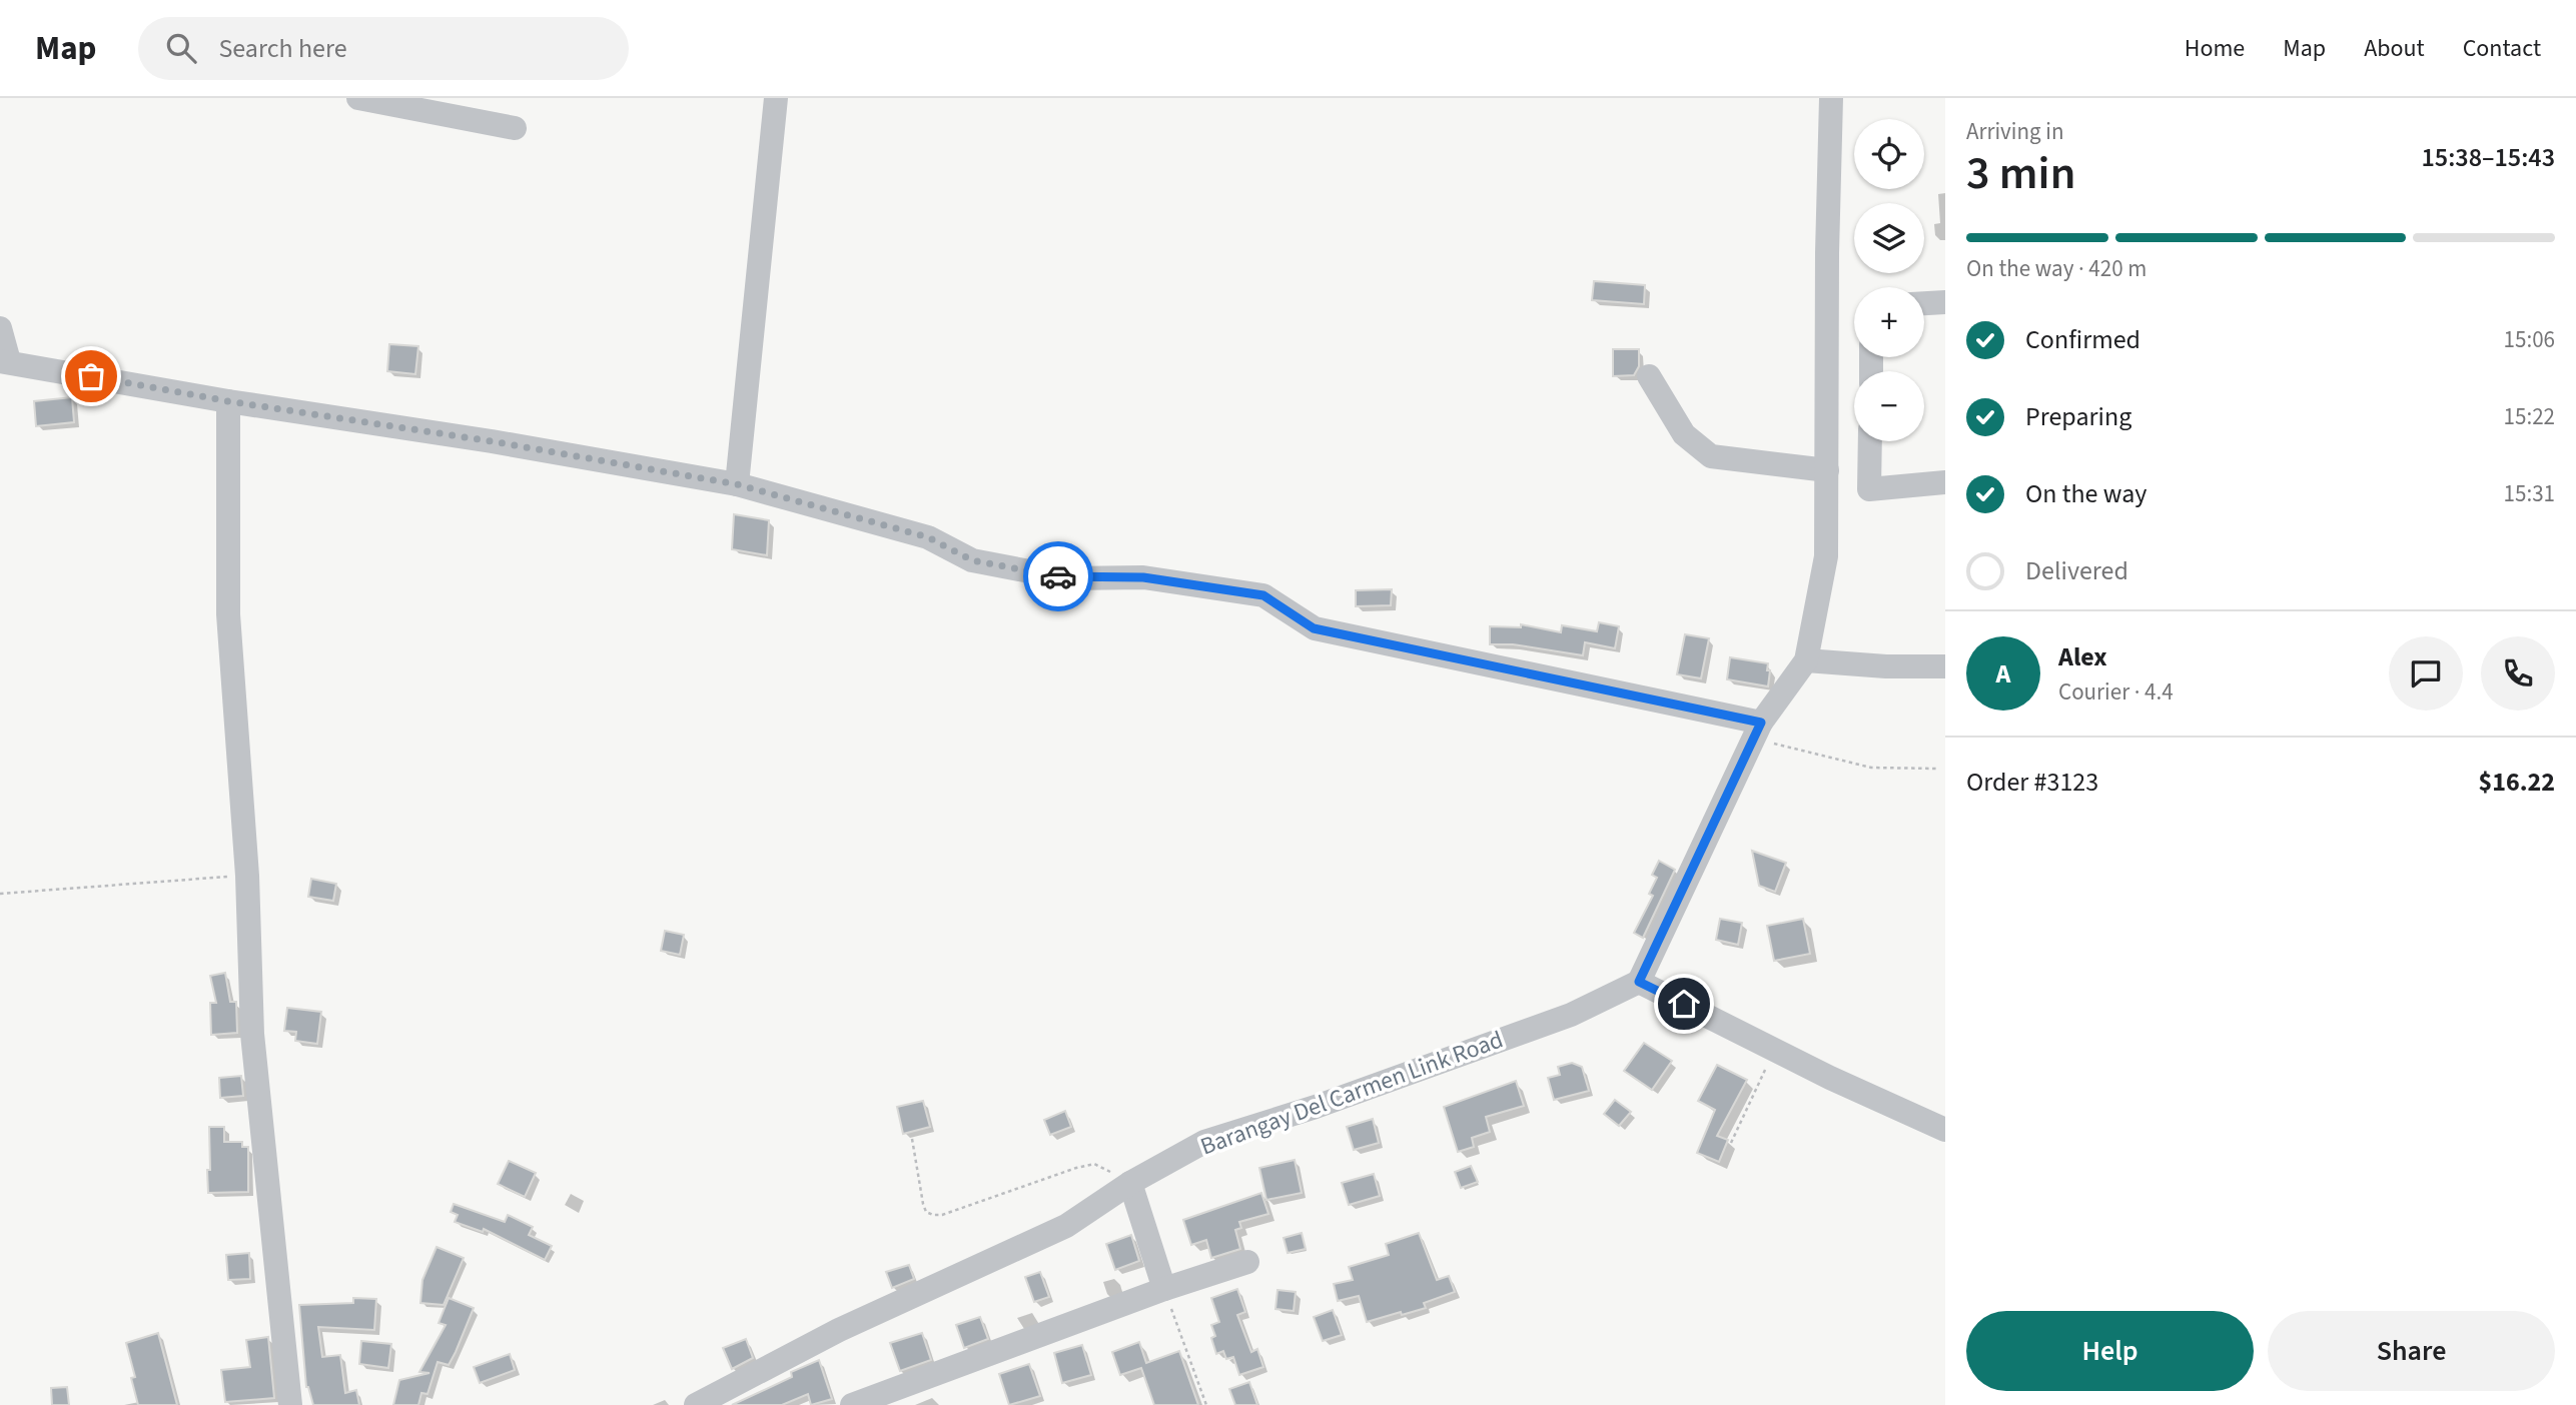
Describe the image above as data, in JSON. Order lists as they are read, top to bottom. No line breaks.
{"streets":{"street":["Barangay Del Carmen Link Road"]},"page":{"header":"Map","search":"Search here","nav":["Home","Map","About","Contact"],"heading":["3 min","Arriving in","15:38–15:43"],"panel":["Alex","Courier · 4.4","Order #3123","$16.22"],"map_buttons":["+","−"],"bar":"On the way · 420 m","list":[["Confirmed","15:06"],["Preparing","15:22"],["On the way","15:31"],"Delivered"],"round":"A","buttons":["Help","Share"]}}
